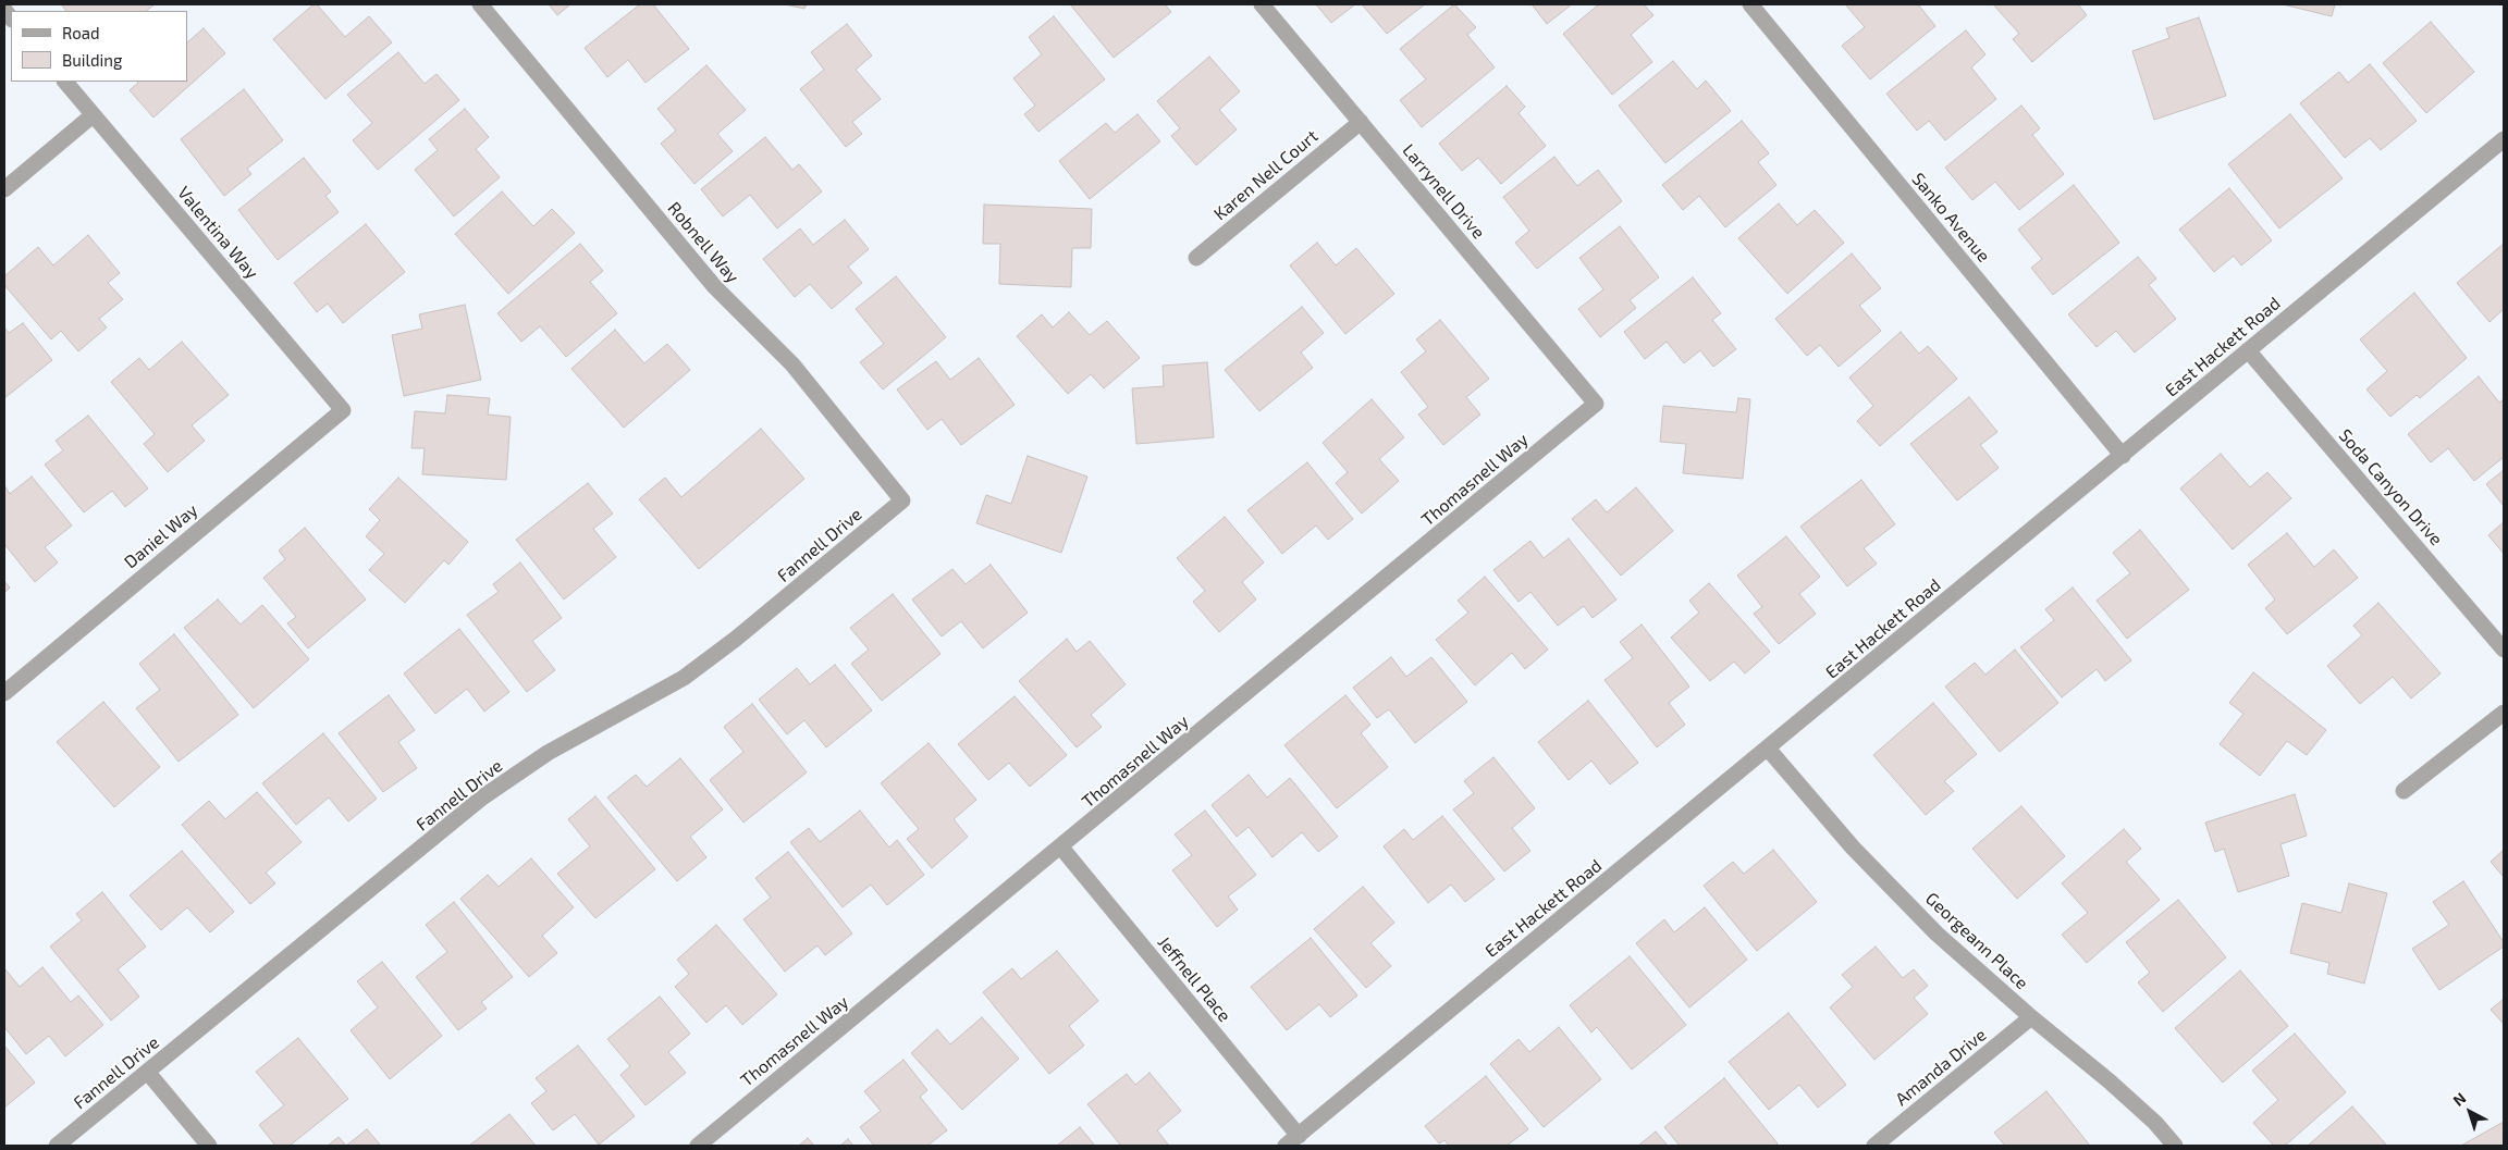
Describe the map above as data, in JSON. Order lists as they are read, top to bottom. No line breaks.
{"streets":{"street":["Karen Nell Court","Larrynell Drive","Sanko Avenue","Valentina Way","Robnell Way","East Hackett Road","Thomasnell Way","Soda Canyon Drive","Daniel Way","Fannell Drive","Georgeann Place","Jeffnell Place","Amanda Drive"]},"crossings":[["Karen Nell Court","Larrynell Drive"],["Larrynell Drive","Thomasnell Way"],["Sanko Avenue","East Hackett Road"],["Valentina Way","Daniel Way"],["Robnell Way","Fannell Drive"],["East Hackett Road","Soda Canyon Drive"],["East Hackett Road","Georgeann Place"],["East Hackett Road","Jeffnell Place"],["Thomasnell Way","Jeffnell Place"],["Georgeann Place","Amanda Drive"]],"legend":["Road","Building"],"north":"top left"}
